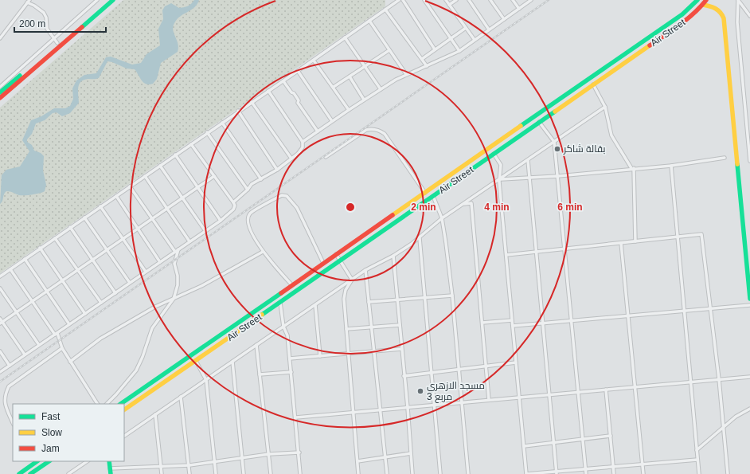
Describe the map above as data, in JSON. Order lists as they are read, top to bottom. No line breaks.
{"streets":{"main road":["Air Street"]},"places":["بقالة شاكر","مسجد الازهري مربع 3"],"legend":["Fast","Slow","Jam"],"scale_bar":"200 m","rings":["2 min","4 min","6 min"]}
